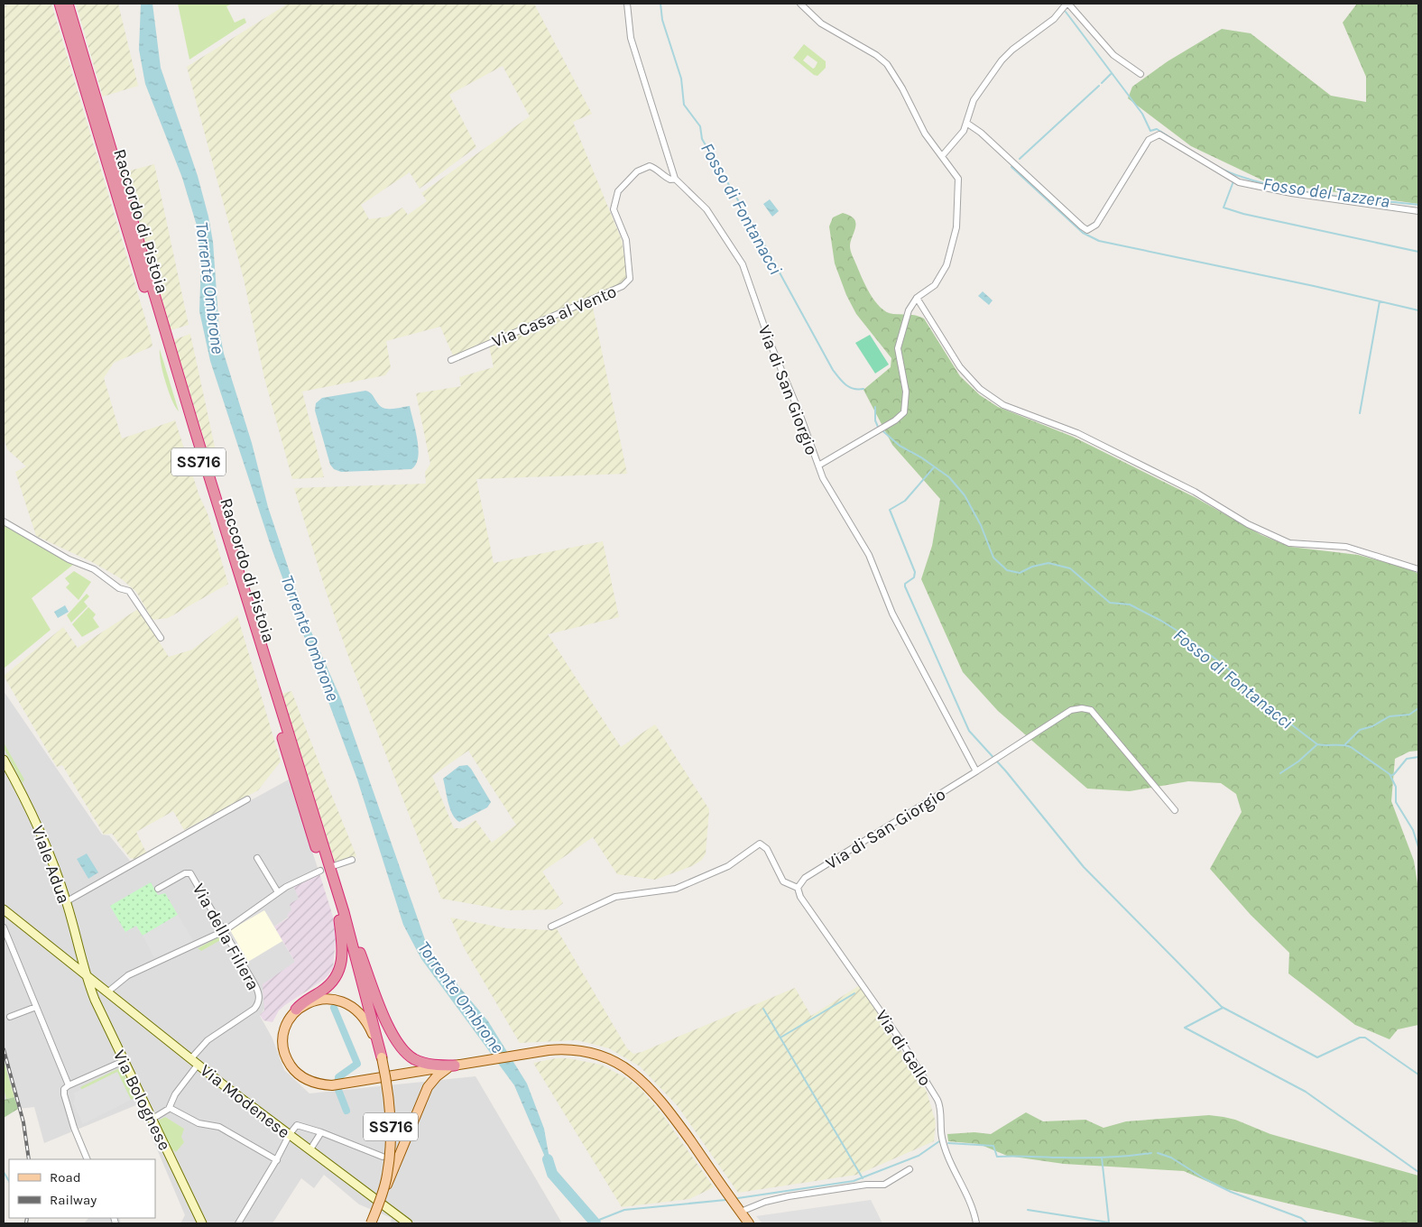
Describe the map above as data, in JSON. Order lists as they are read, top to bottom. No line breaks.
{"streets":{"highway":["Raccordo di Pistoia","SS716"],"main road":["Viale Adua","Via Bolognese","Via Modenese"],"street":["Via Casa al Vento","Via di San Giorgio","Via della Filiera","Via di Gello"]},"crossings":[["Via Casa al Vento","Via di San Giorgio"],["Via di San Giorgio","Via di Gello"],["Viale Adua","Via Bolognese"],["Viale Adua","Via Modenese"],["Via della Filiera","Via Modenese"],["Via Bolognese","Via Modenese"]],"water":["Fosso del Tazzera","Fosso di Fontanacci","Torrente Ombrone"],"legend":["Road","Railway"]}
